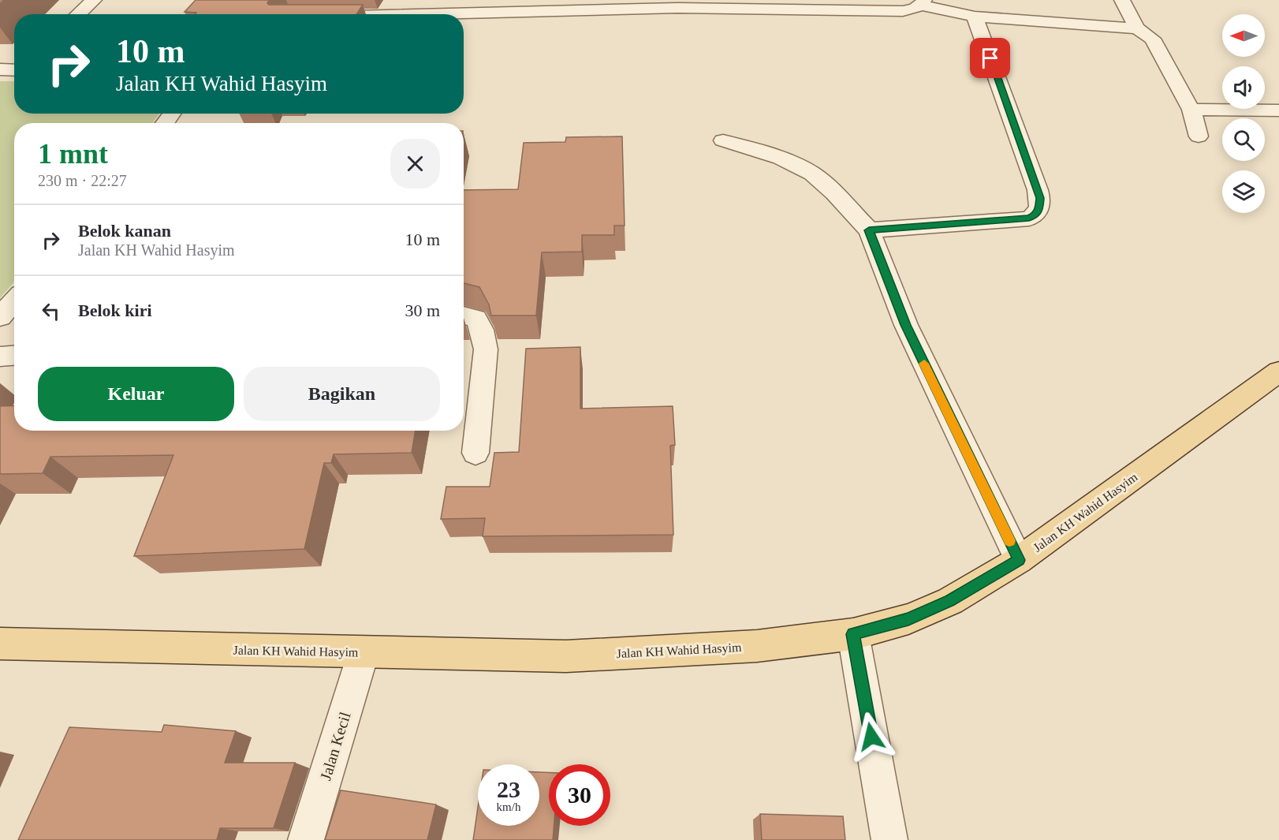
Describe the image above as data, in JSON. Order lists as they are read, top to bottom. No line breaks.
{"streets":{"main road":["Jalan KH Wahid Hasyim"],"street":["Jalan Kecil"]},"crossings":[["Jalan KH Wahid Hasyim","Jalan Kecil"]],"north":"left","page":{"turn":["10 m","Jalan KH Wahid Hasyim"],"heading":["1 mnt","230 m · 22:27"],"list":[{"name":"Belok kanan","note":"Jalan KH Wahid Hasyim","value":"10 m"},{"name":"Belok kiri","value":"30 m"}],"buttons":["Keluar","Bagikan"],"speed":"23 km/h","limit":"30"}}
